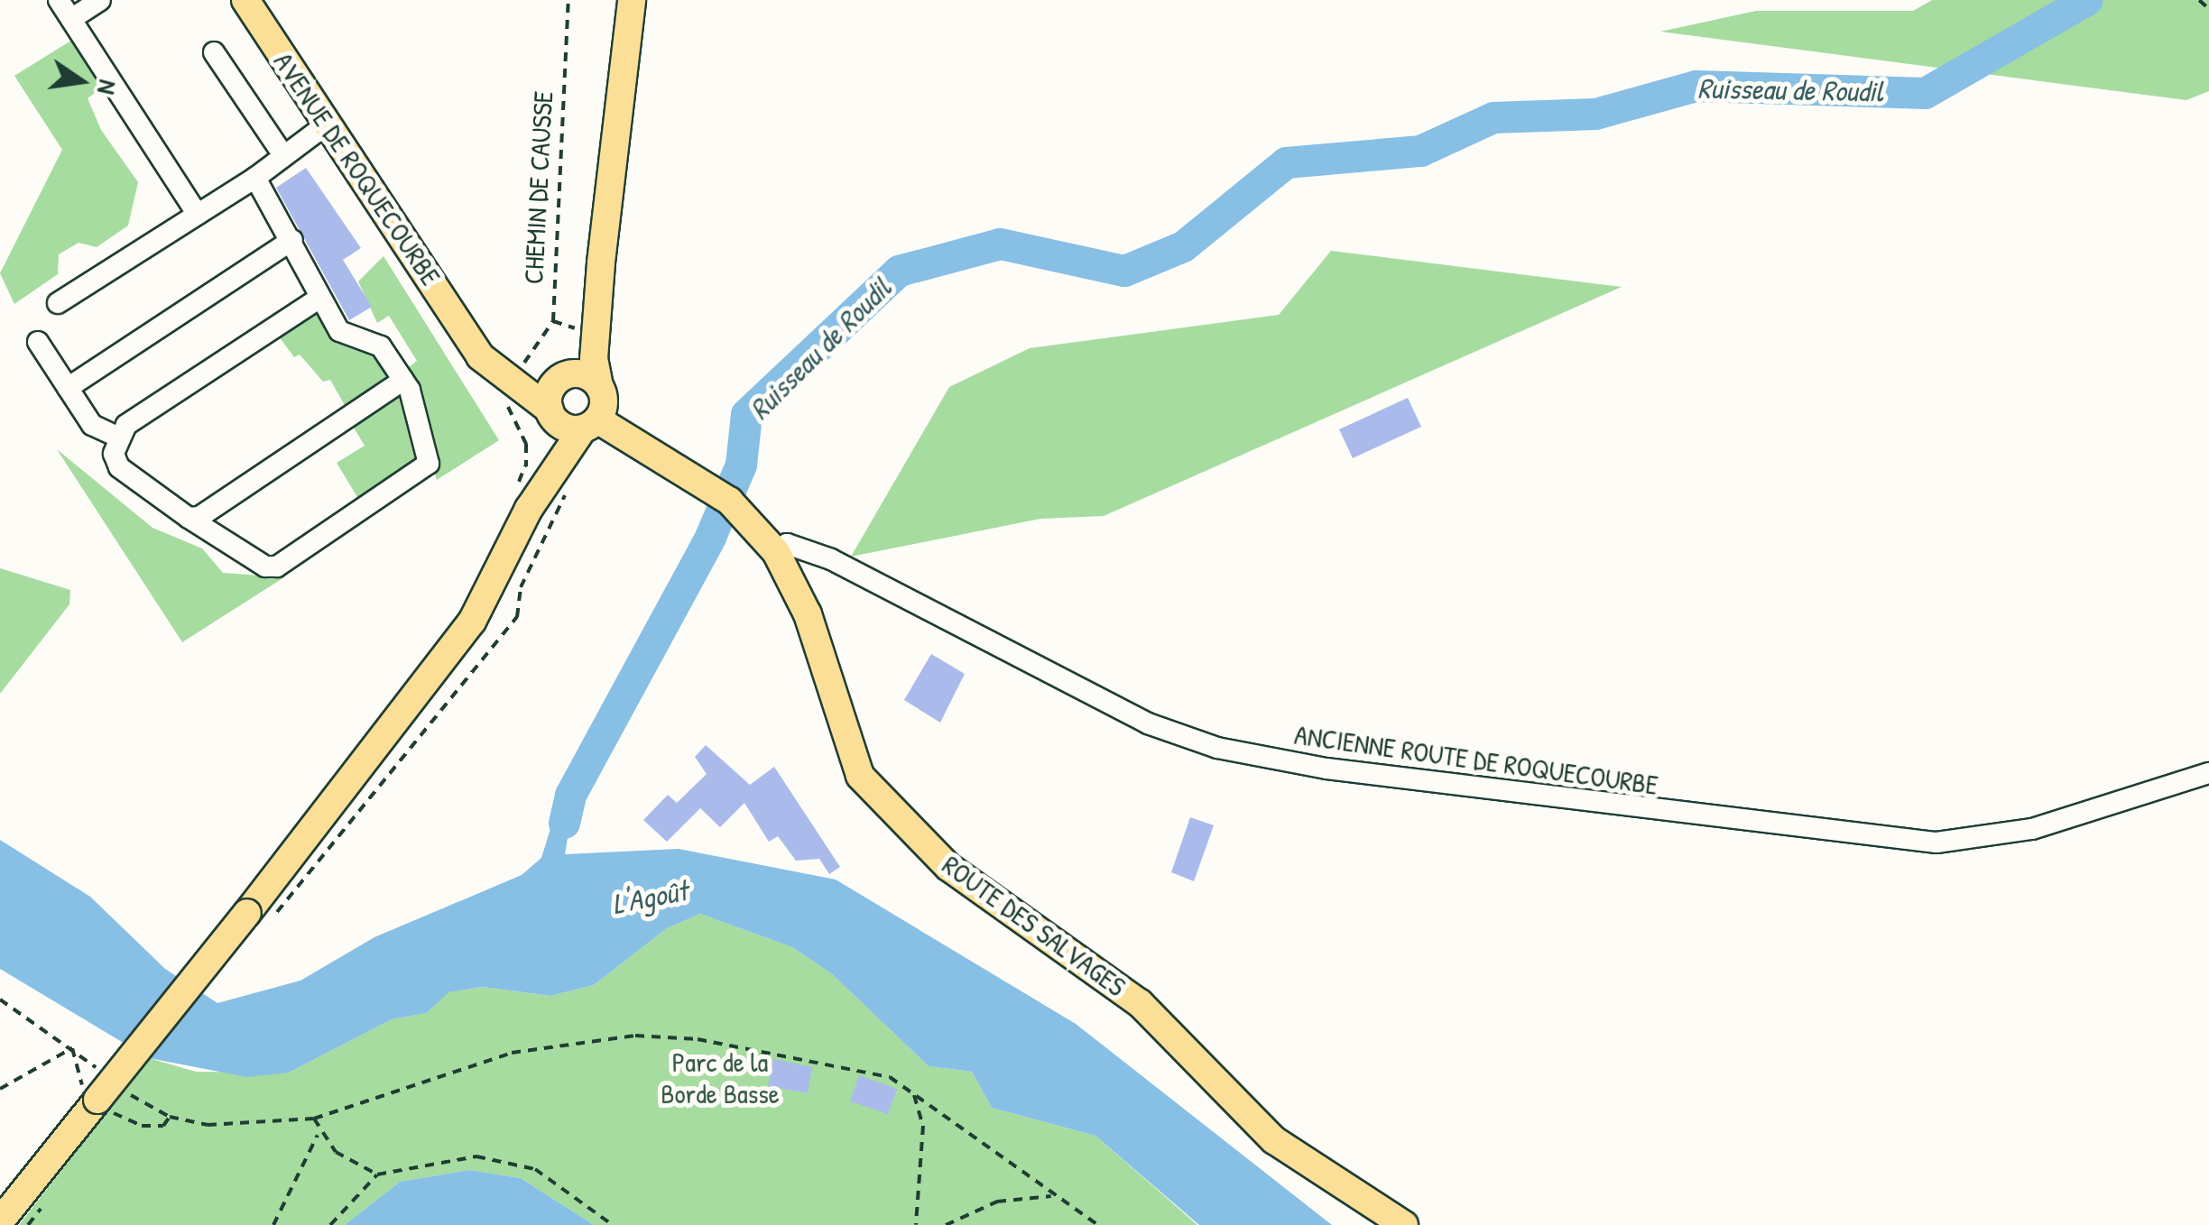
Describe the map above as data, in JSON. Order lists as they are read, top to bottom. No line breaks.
{"streets":{"main road":["AVENUE DE ROQUECOURBE","ROUTE DES SALVAGES"],"street":["ANCIENNE ROUTE DE ROQUECOURBE"],"path":["CHEMIN DE CAUSSE"]},"crossings":[["AVENUE DE ROQUECOURBE","ROUTE DES SALVAGES"],["ANCIENNE ROUTE DE ROQUECOURBE","ROUTE DES SALVAGES"]],"water":["Ruisseau de Roudil","L'Agoût"],"parks":["Parc de la Borde Basse"],"north":"right"}
